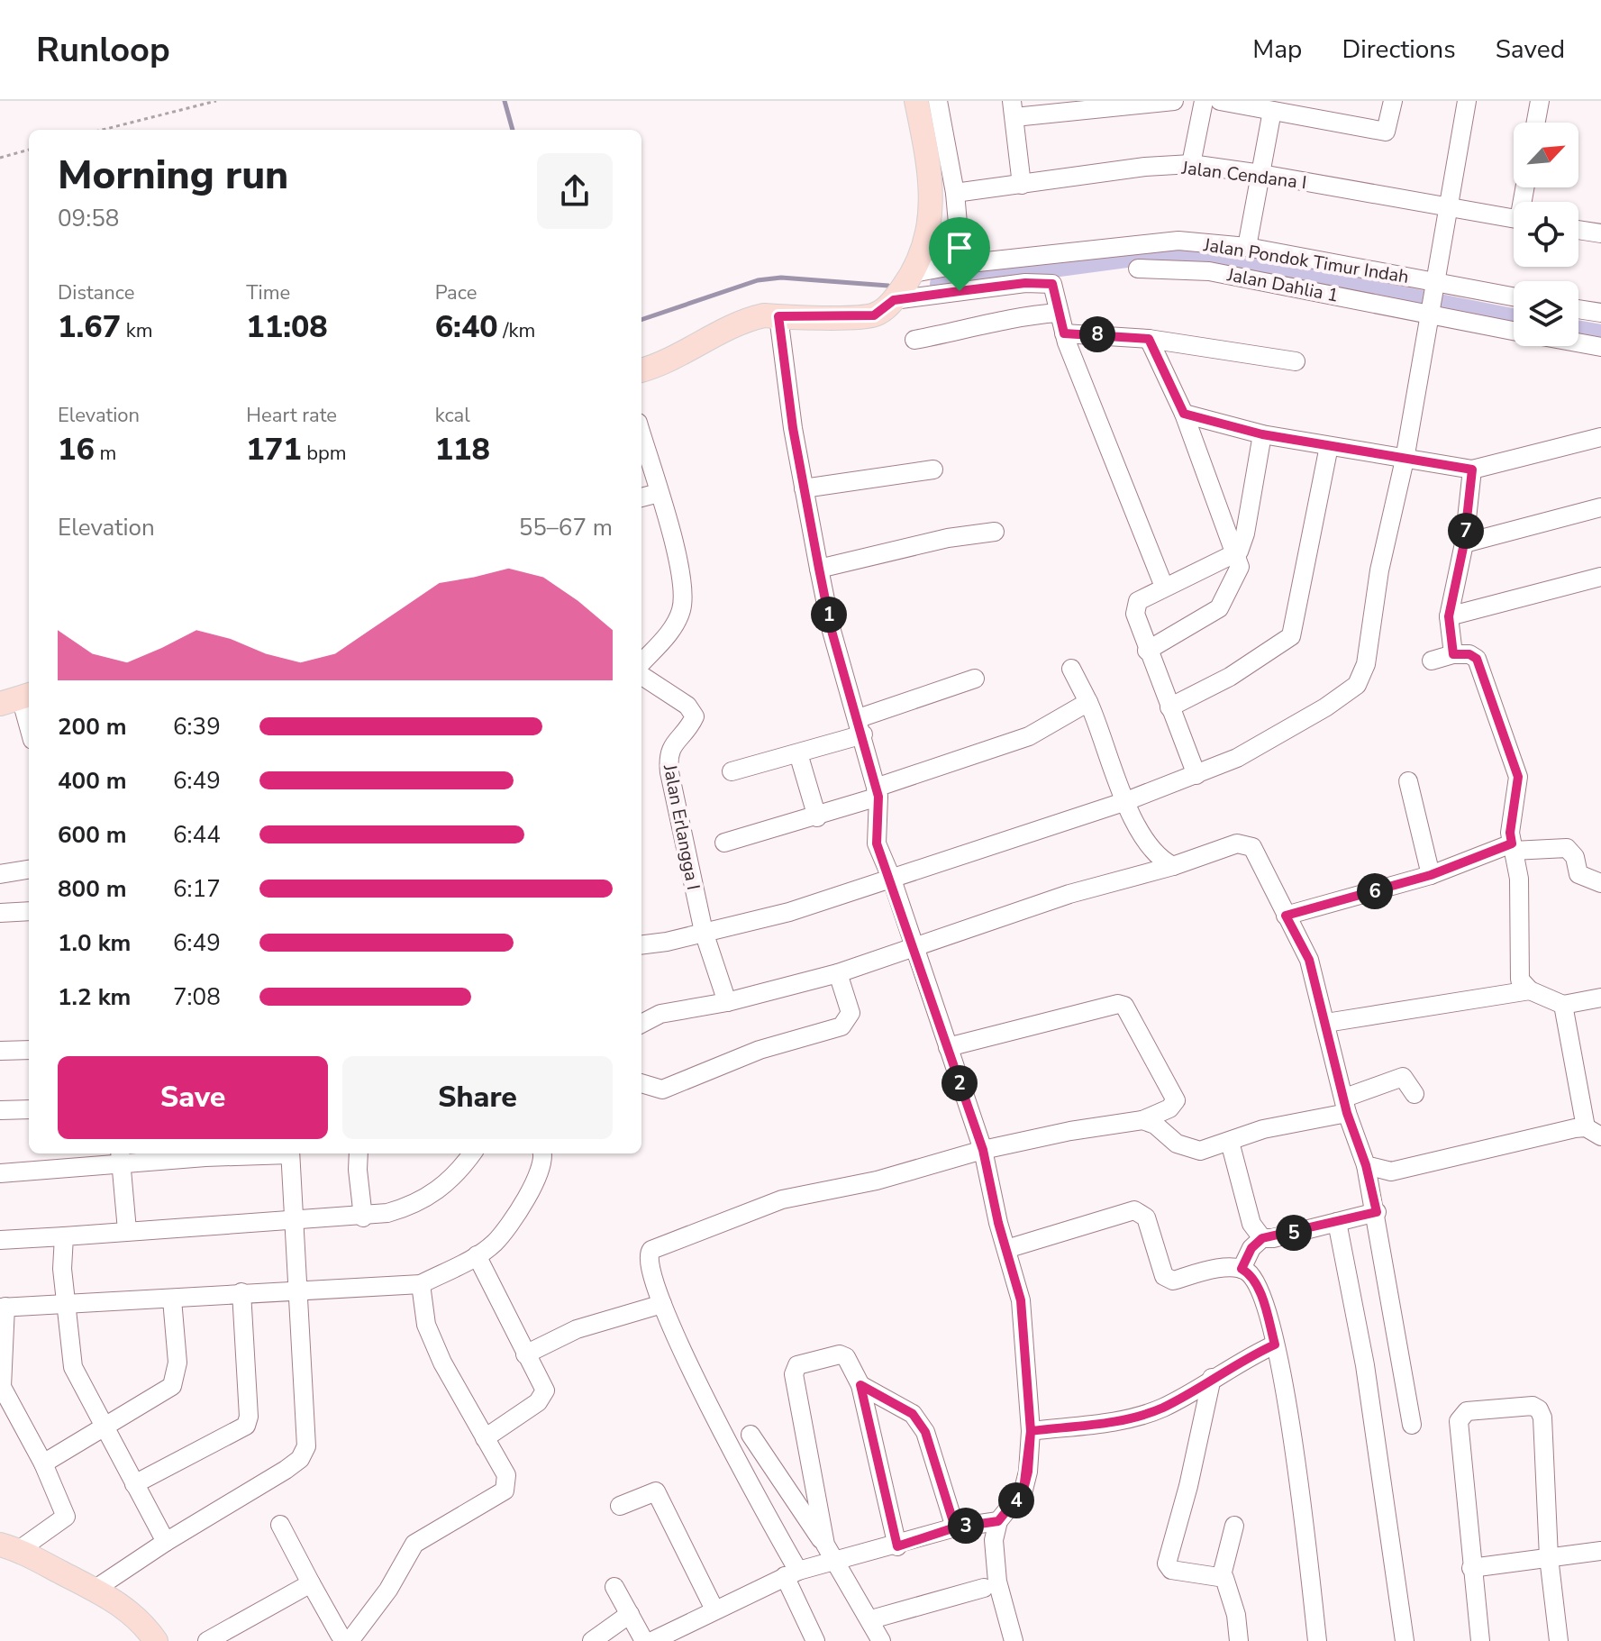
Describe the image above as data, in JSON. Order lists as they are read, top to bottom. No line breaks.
{"streets":{"street":["Jalan Cendana I","Jalan Pondok Timur Indah","Jalan Dahlia 1","Jalan Erlangga I"]},"crossings":[["Jalan Pondok Timur Indah","Jalan Dahlia 1"]],"north":"top right","page":{"header":"Runloop","nav":["Map","Directions","Saved"],"heading":["Morning run","09:58"],"stats":[["Distance","1.67 km"],["Time","11:08"],["Pace","6:40 /km"],["Elevation","16 m"],["Heart rate","171 bpm"],["kcal","118"]],"pins":["8","7","1","6","2","5","4","3"],"chart":["Elevation","55–67 m"],"list":[{"name":"200 m","note":"6:39"},{"name":"400 m","note":"6:49"},{"name":"600 m","note":"6:44"},{"name":"800 m","note":"6:17"},{"name":"1.0 km","note":"6:49"},{"name":"1.2 km","note":"7:08"}],"buttons":["Save","Share"]}}
